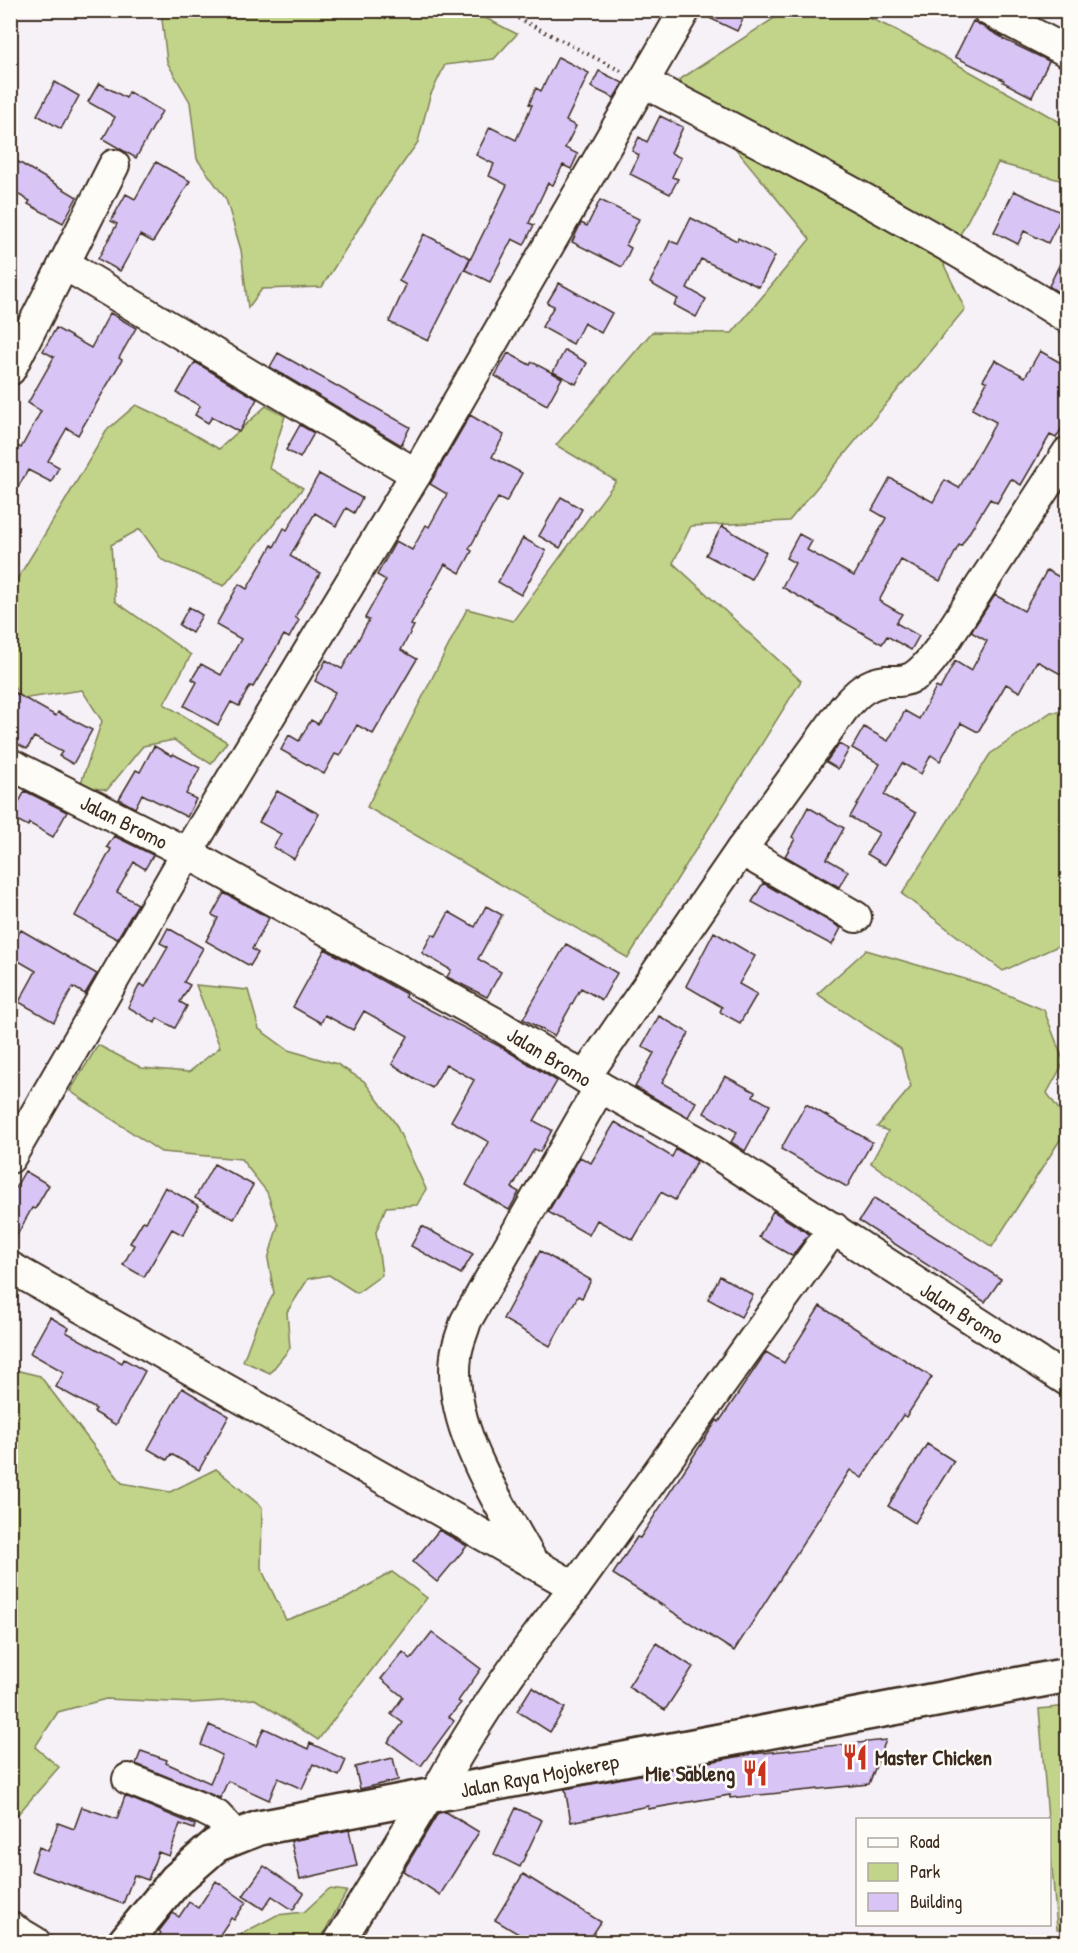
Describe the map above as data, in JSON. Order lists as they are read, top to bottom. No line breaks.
{"streets":{"main road":["Jalan Raya Mojokerep"],"street":["Jalan Bromo"]},"places":{"restaurant":["Master Chicken","Mie Sableng"]},"legend":["Road","Park","Building"]}
